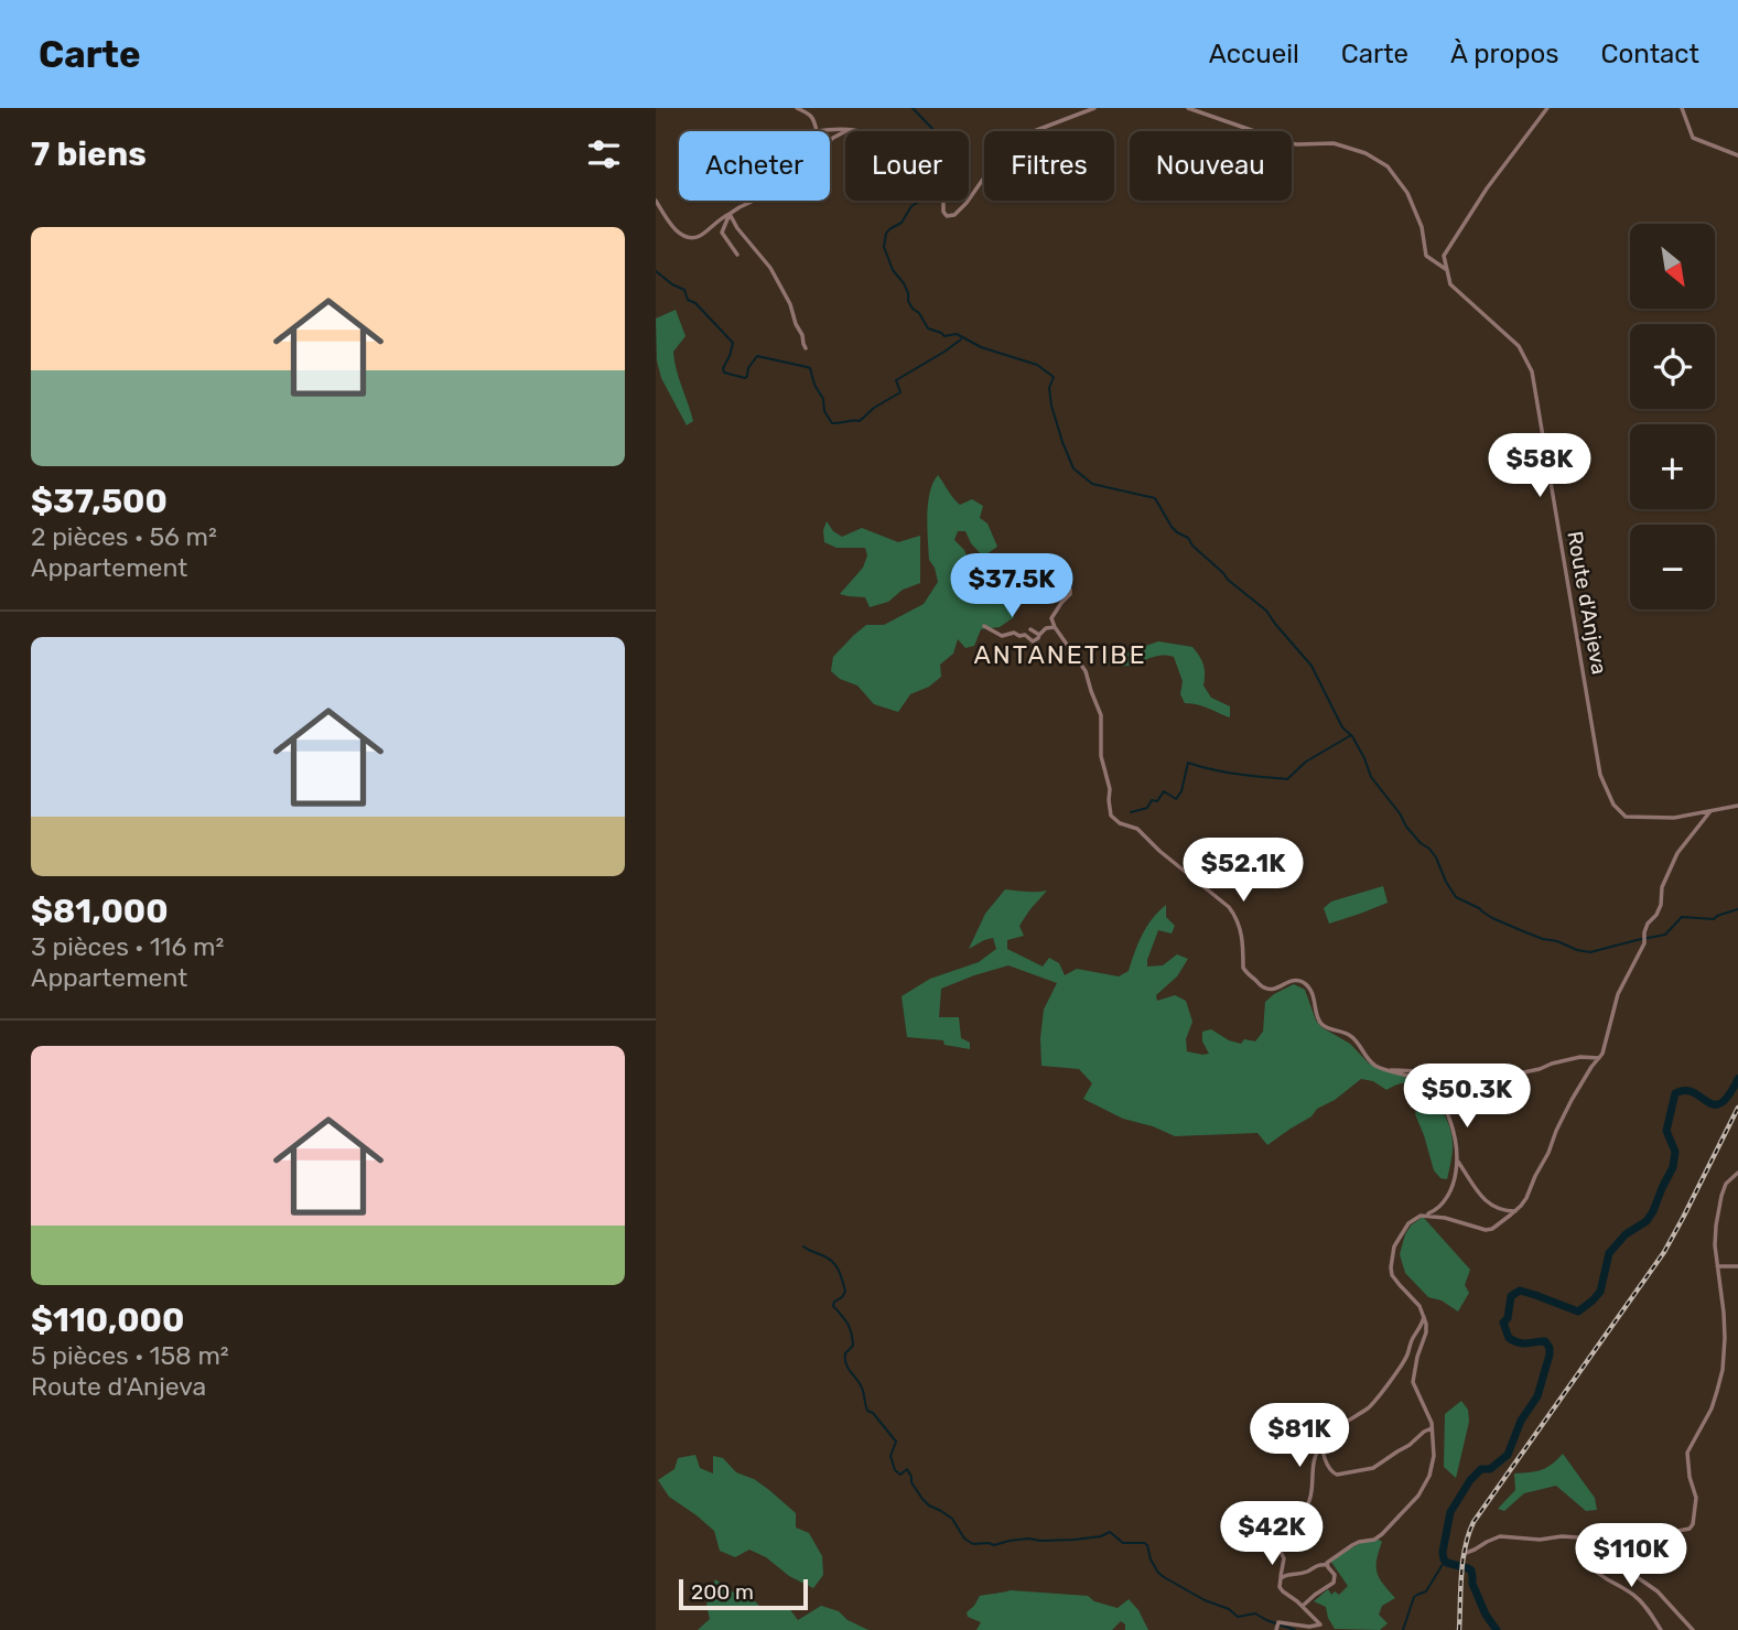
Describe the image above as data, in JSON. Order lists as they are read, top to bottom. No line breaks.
{"streets":{"street":["Route d'Anjeva"]},"districts":["ANTANETIBE"],"scale_bar":"200 m","north":"bottom right","page":{"header":"Carte","nav":["Accueil","Carte","À propos","Contact"],"heading":"7 biens","chip":["Acheter","Louer","Filtres","Nouveau"],"list":[{"name":"$37,500","note":"2 pièces · 56 m² · Appartement"},{"name":"$81,000","note":"3 pièces · 116 m² · Appartement"},{"name":"$110,000","note":"5 pièces · 158 m² · Route d'Anjeva"}],"map_buttons":["+","−"],"price":["$58K","$37.5K","$52.1K","$50.3K","$81K","$42K","$110K"],"scale":"200 m"}}
